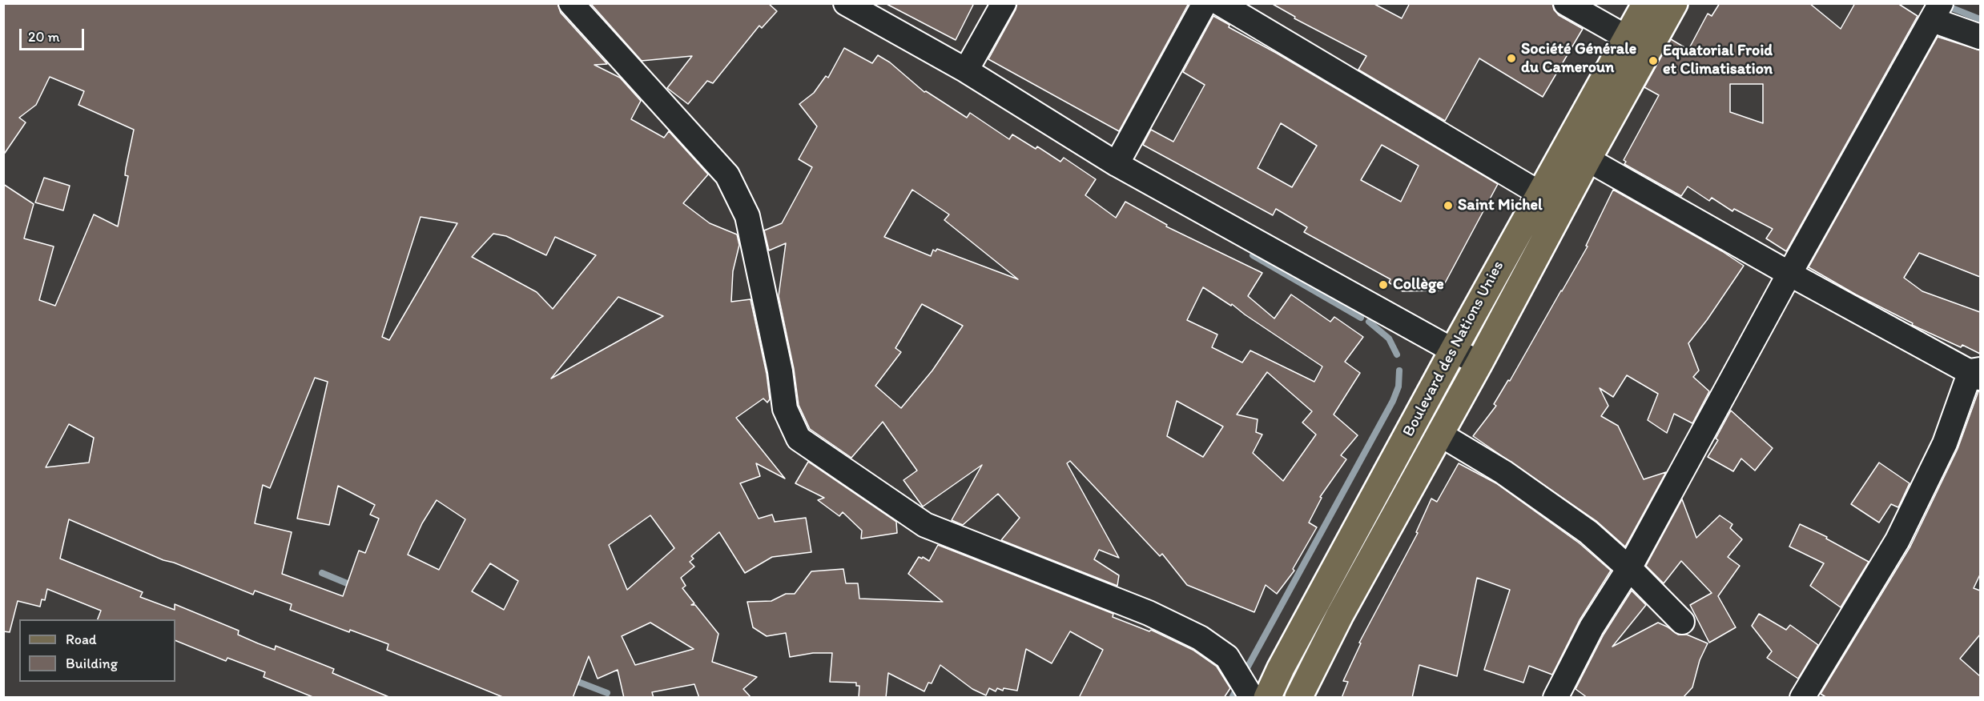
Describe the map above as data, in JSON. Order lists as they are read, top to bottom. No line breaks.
{"streets":{"main road":["Boulevard des Nations Unies"]},"places":["Société Générale du Cameroun","Equatorial Froid et Climatisation","Saint Michel","Collège"],"legend":["Road","Building"],"scale_bar":"20 m"}
